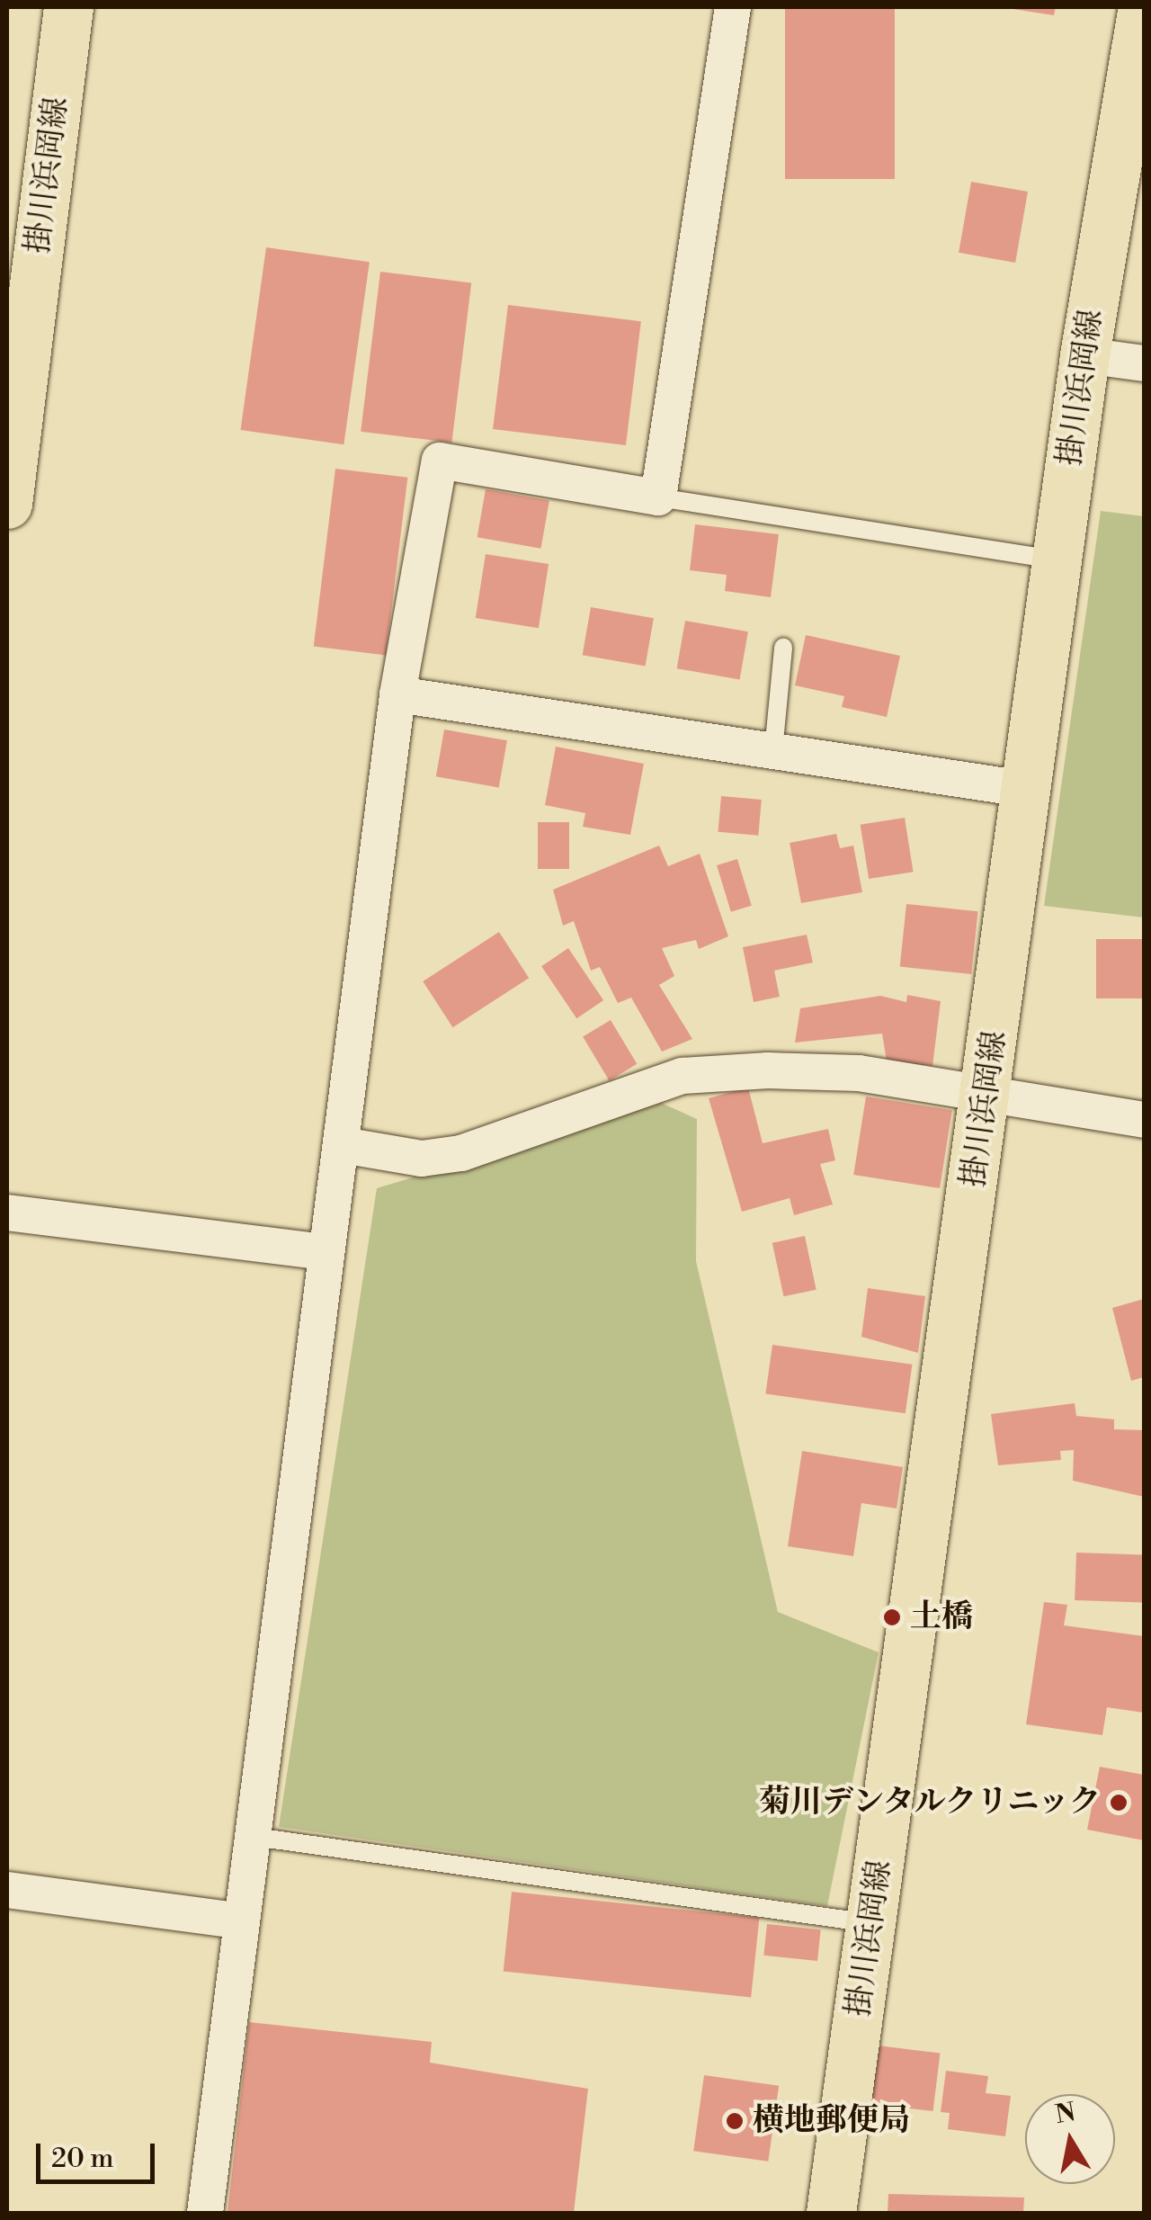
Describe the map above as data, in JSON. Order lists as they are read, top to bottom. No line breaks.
{"streets":{"main road":["掛川浜岡線"]},"places":["土橋","菊川デンタルクリニック","横地郵便局"],"scale_bar":"20 m","north":"top"}
